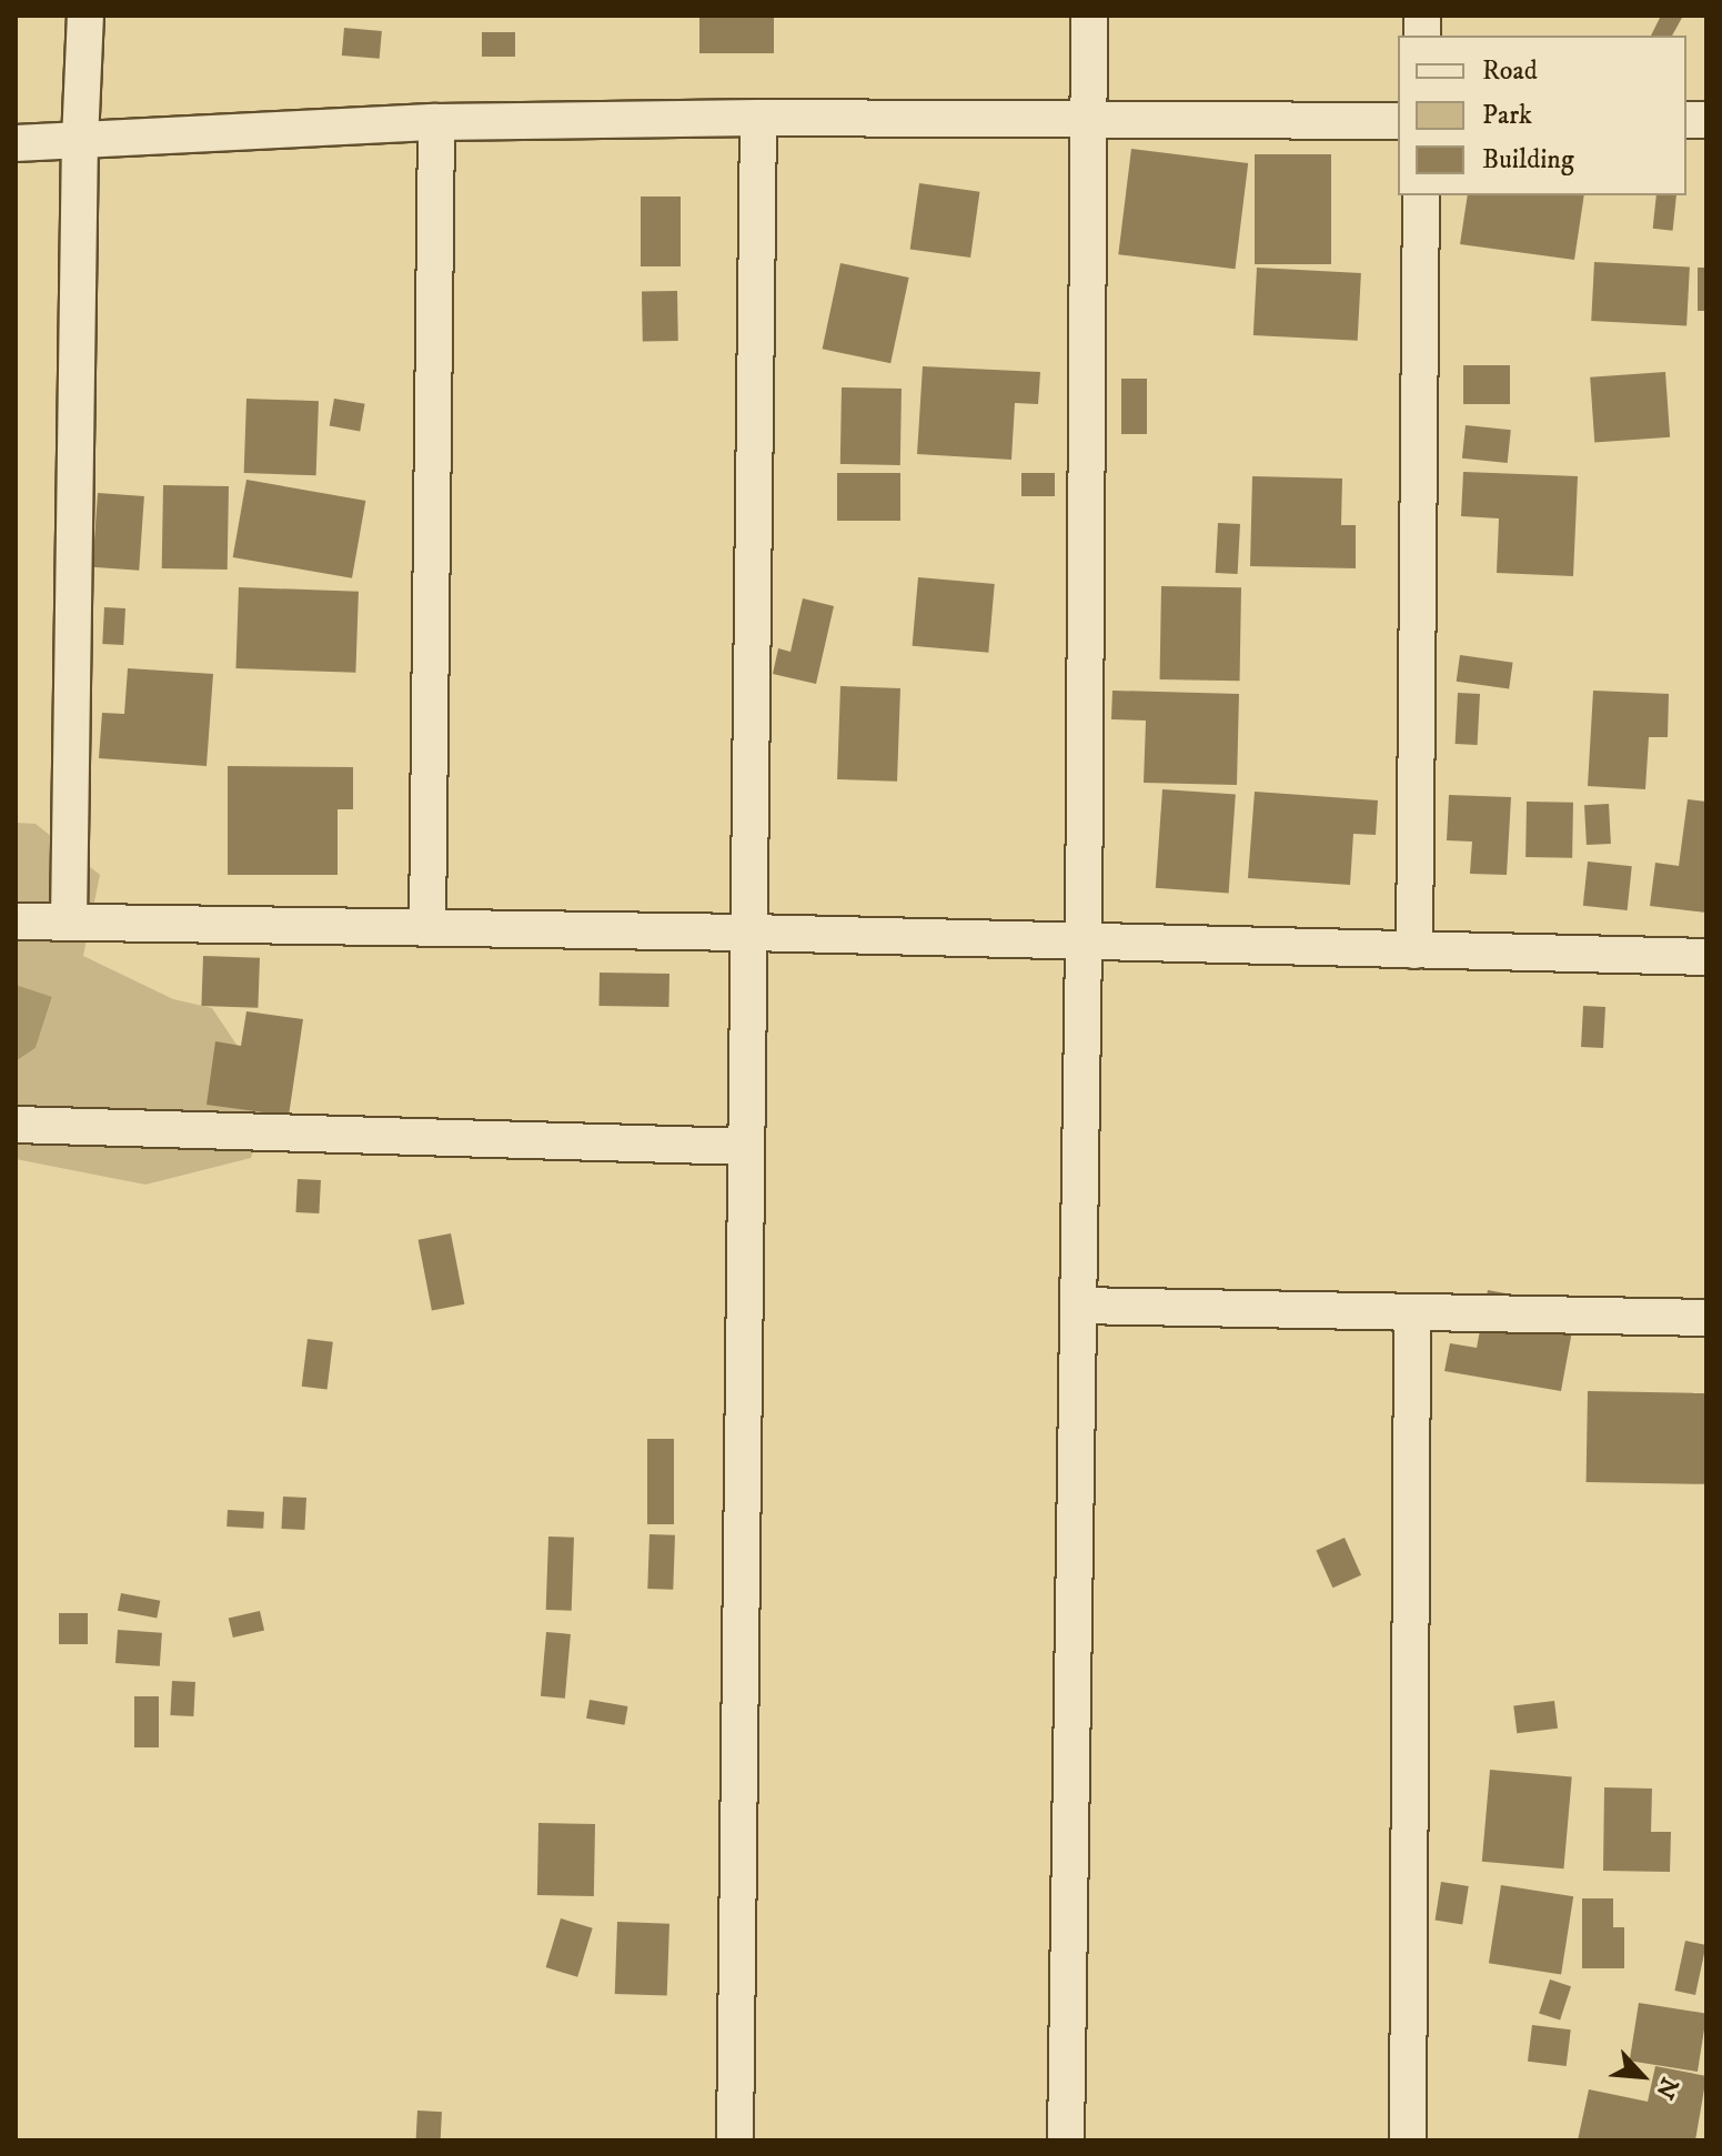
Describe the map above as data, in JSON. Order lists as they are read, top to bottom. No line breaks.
{"legend":["Road","Park","Building"],"north":"bottom right"}
